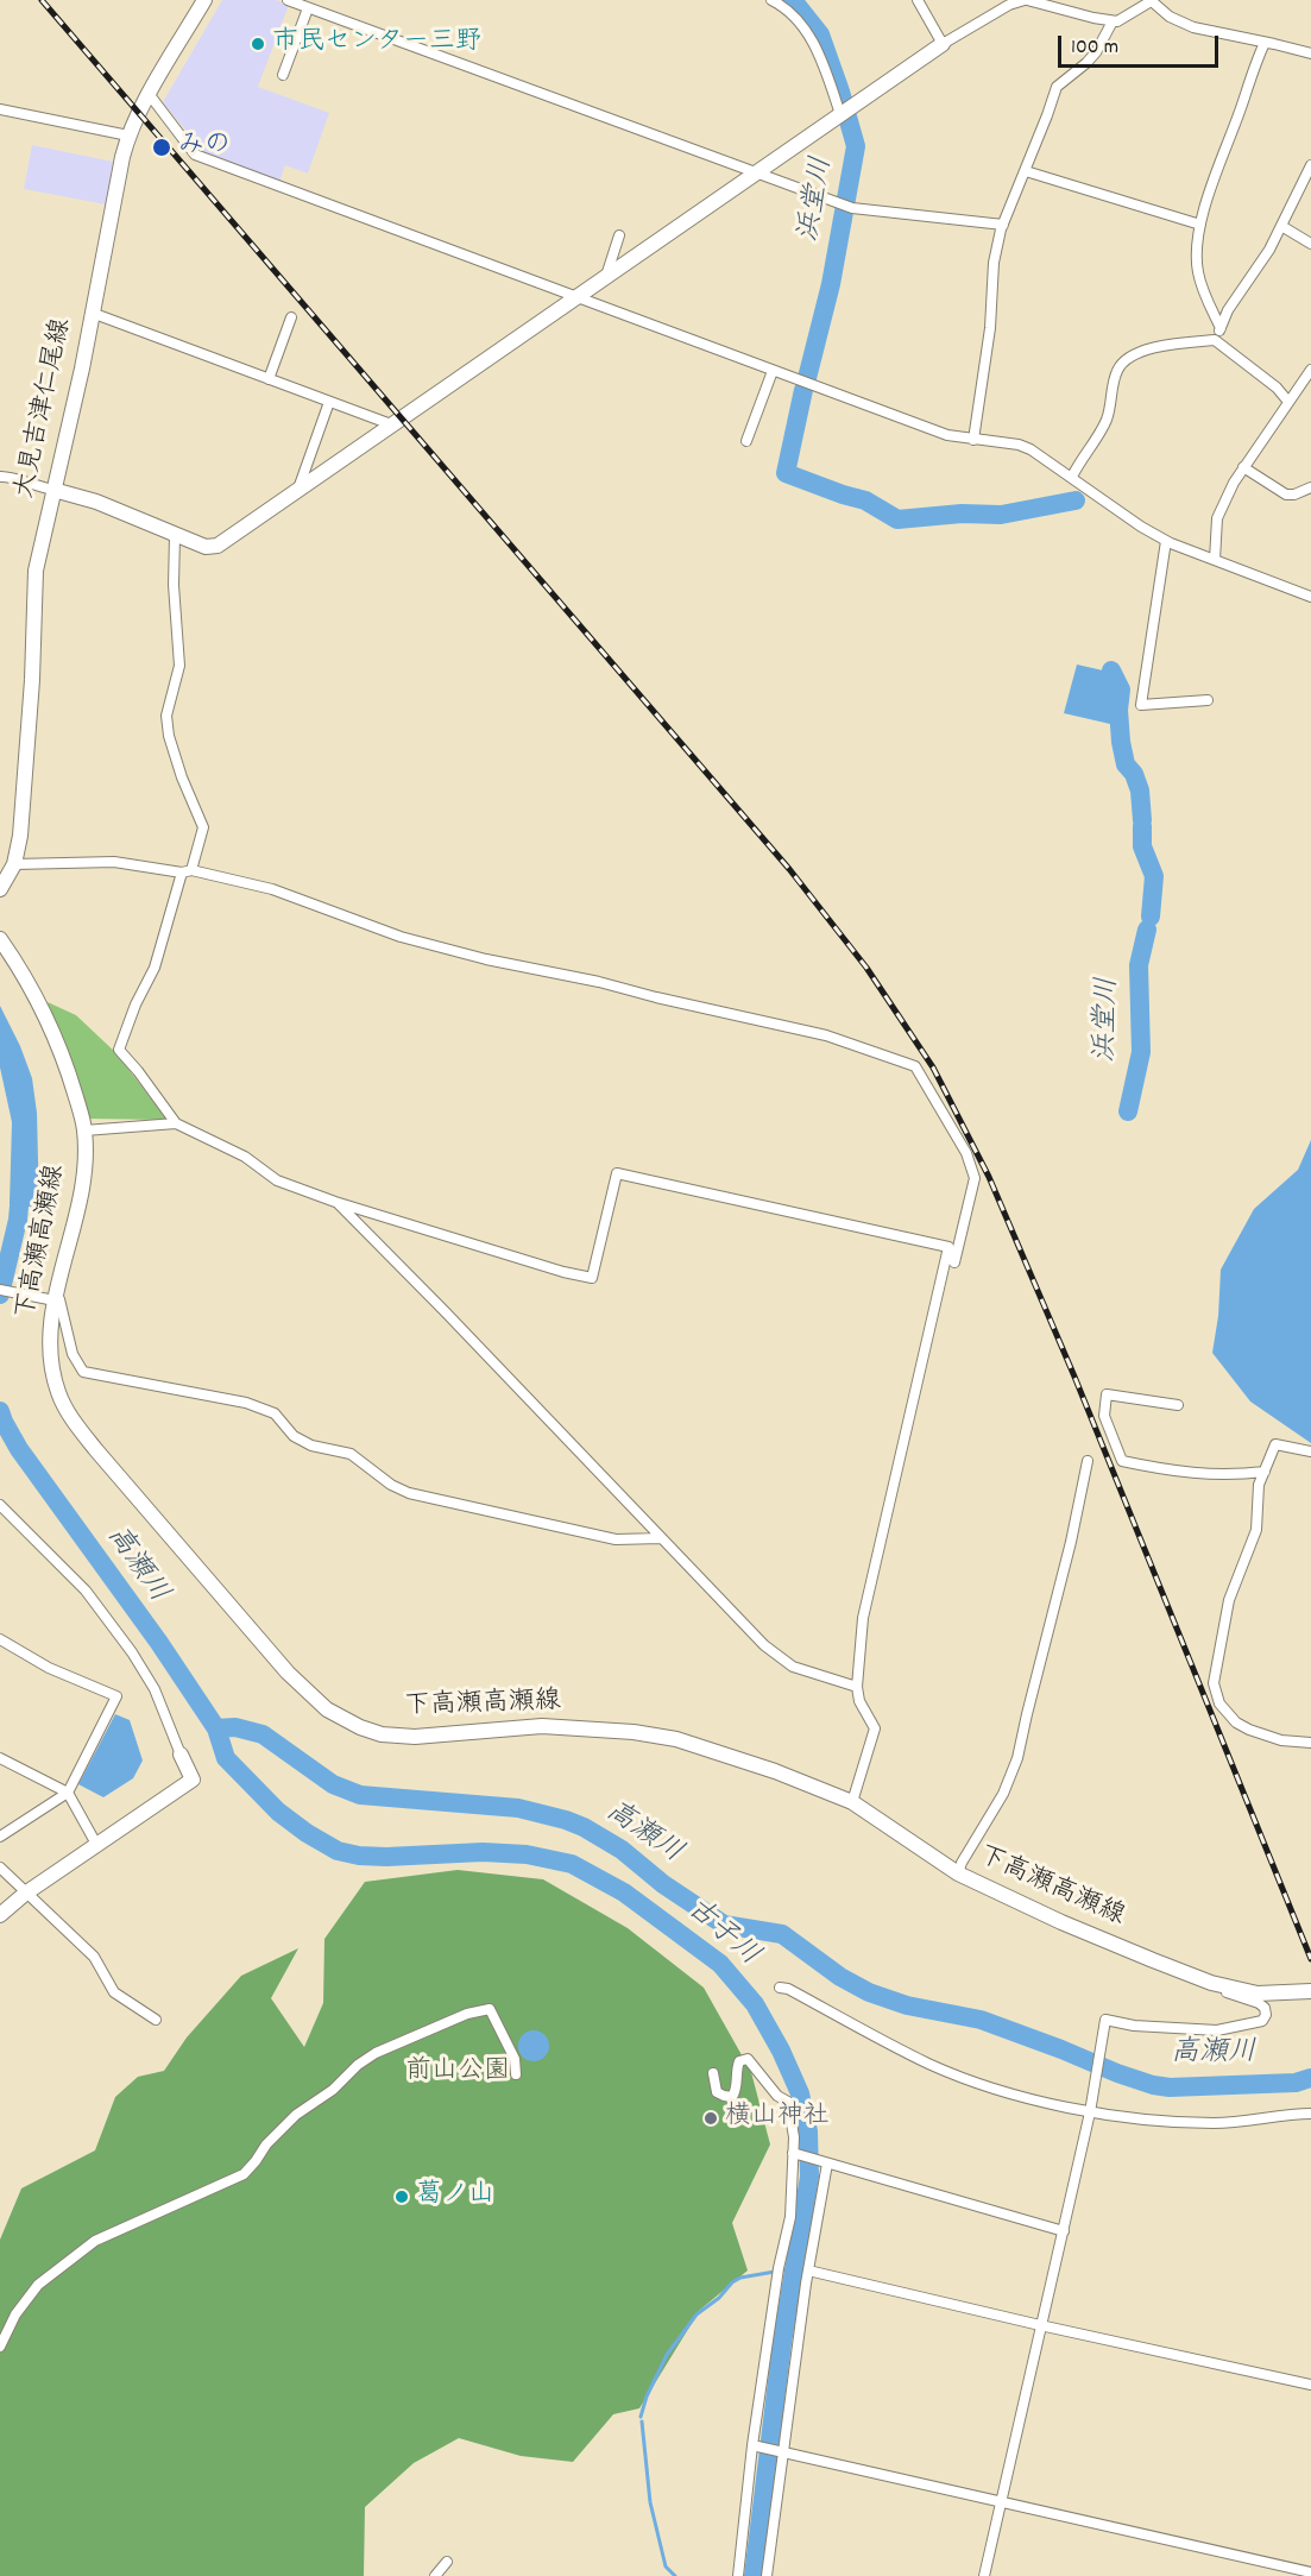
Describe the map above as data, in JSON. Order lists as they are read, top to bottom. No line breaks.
{"streets":{"main road":["大見吉津仁尾線","下高瀬高瀬線"]},"water":["浜堂川","高瀬川","古子川"],"parks":["前山公園"],"places":["市民センター三野","みの","横山神社","葛ノ山"],"scale_bar":"100 m"}
